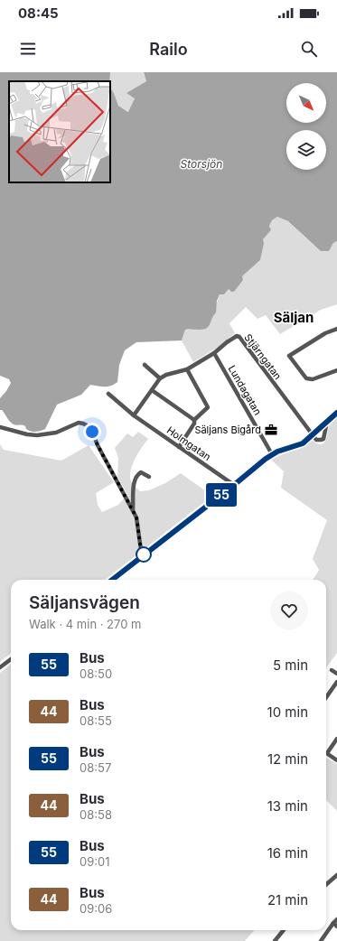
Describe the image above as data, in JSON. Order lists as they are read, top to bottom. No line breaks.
{"streets":{"street":["Stjärngatan","Lundagatan","Holmgatan"]},"crossings":[["Stjärngatan","Lundagatan"]],"districts":["Säljan"],"water":["Storsjön"],"places":{"office":["Säljans Bigård"]},"lines":["bus line 55"],"north":"bottom right","page":{"status":"08:45","header":"Railo","on_map":"55","heading":["Säljansvägen","Walk · 4 min · 270 m"],"list":[{"mark":"55","name":"Bus","note":"08:50","value":"5 min"},{"mark":"44","name":"Bus","note":"08:55","value":"10 min"},{"mark":"55","name":"Bus","note":"08:57","value":"12 min"},{"mark":"44","name":"Bus","note":"08:58","value":"13 min"},{"mark":"55","name":"Bus","note":"09:01","value":"16 min"},{"mark":"44","name":"Bus","note":"09:06","value":"21 min"}]}}
